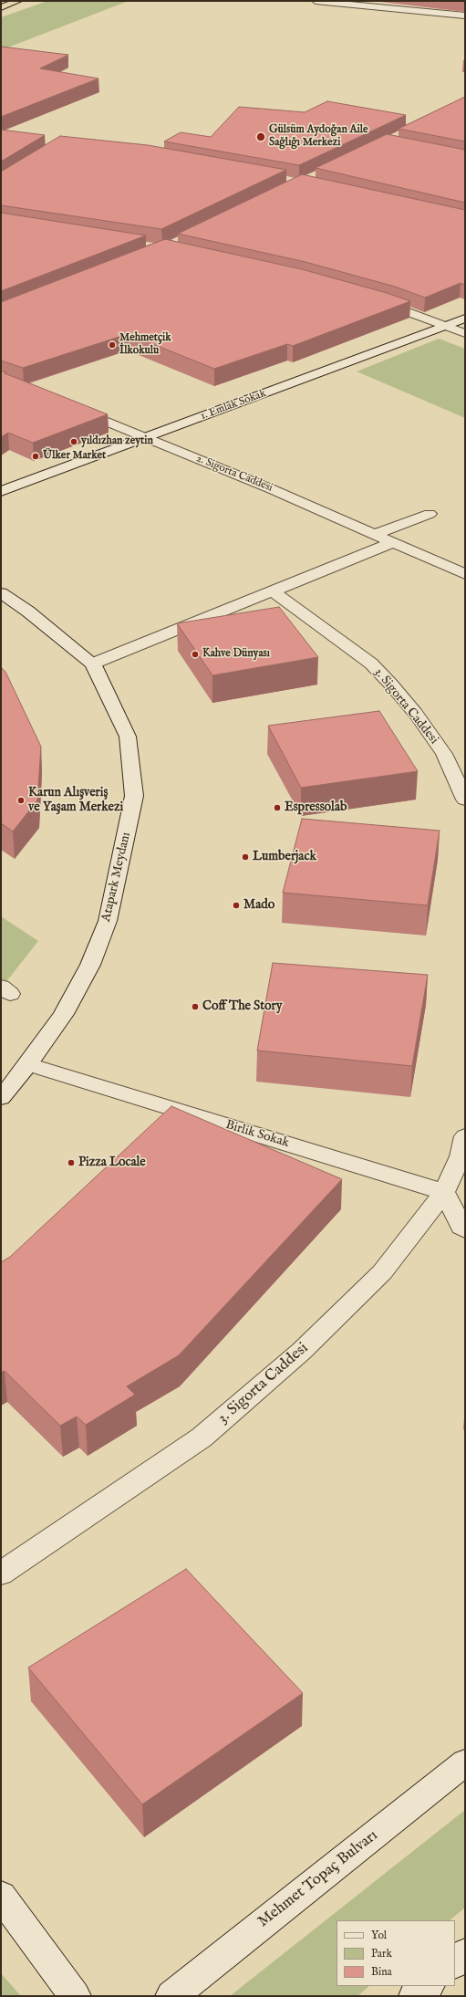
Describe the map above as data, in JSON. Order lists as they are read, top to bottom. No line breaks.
{"streets":{"street":["1. Emlak Sokak","2. Sigorta Caddesi","3. Sigorta Caddesi","Atapark Meydanı","Birlik Sokak","Mehmet Topaç Bulvarı"]},"crossings":[["1. Emlak Sokak","2. Sigorta Caddesi"],["3. Sigorta Caddesi","Birlik Sokak"],["Atapark Meydanı","Birlik Sokak"]],"places":["Gülsüm Aydoğan Aile Sağlığı Merkezi","Mehmetçik İlkokulu","yıldızhan zeytin","Ülker Market","Kahve Dünyası","Karun Alışveriş ve Yaşam Merkezi","Espressolab","Lumberjack","Mado","Coff The Story","Pizza Locale"],"legend":["Yol","Park","Bina"]}
